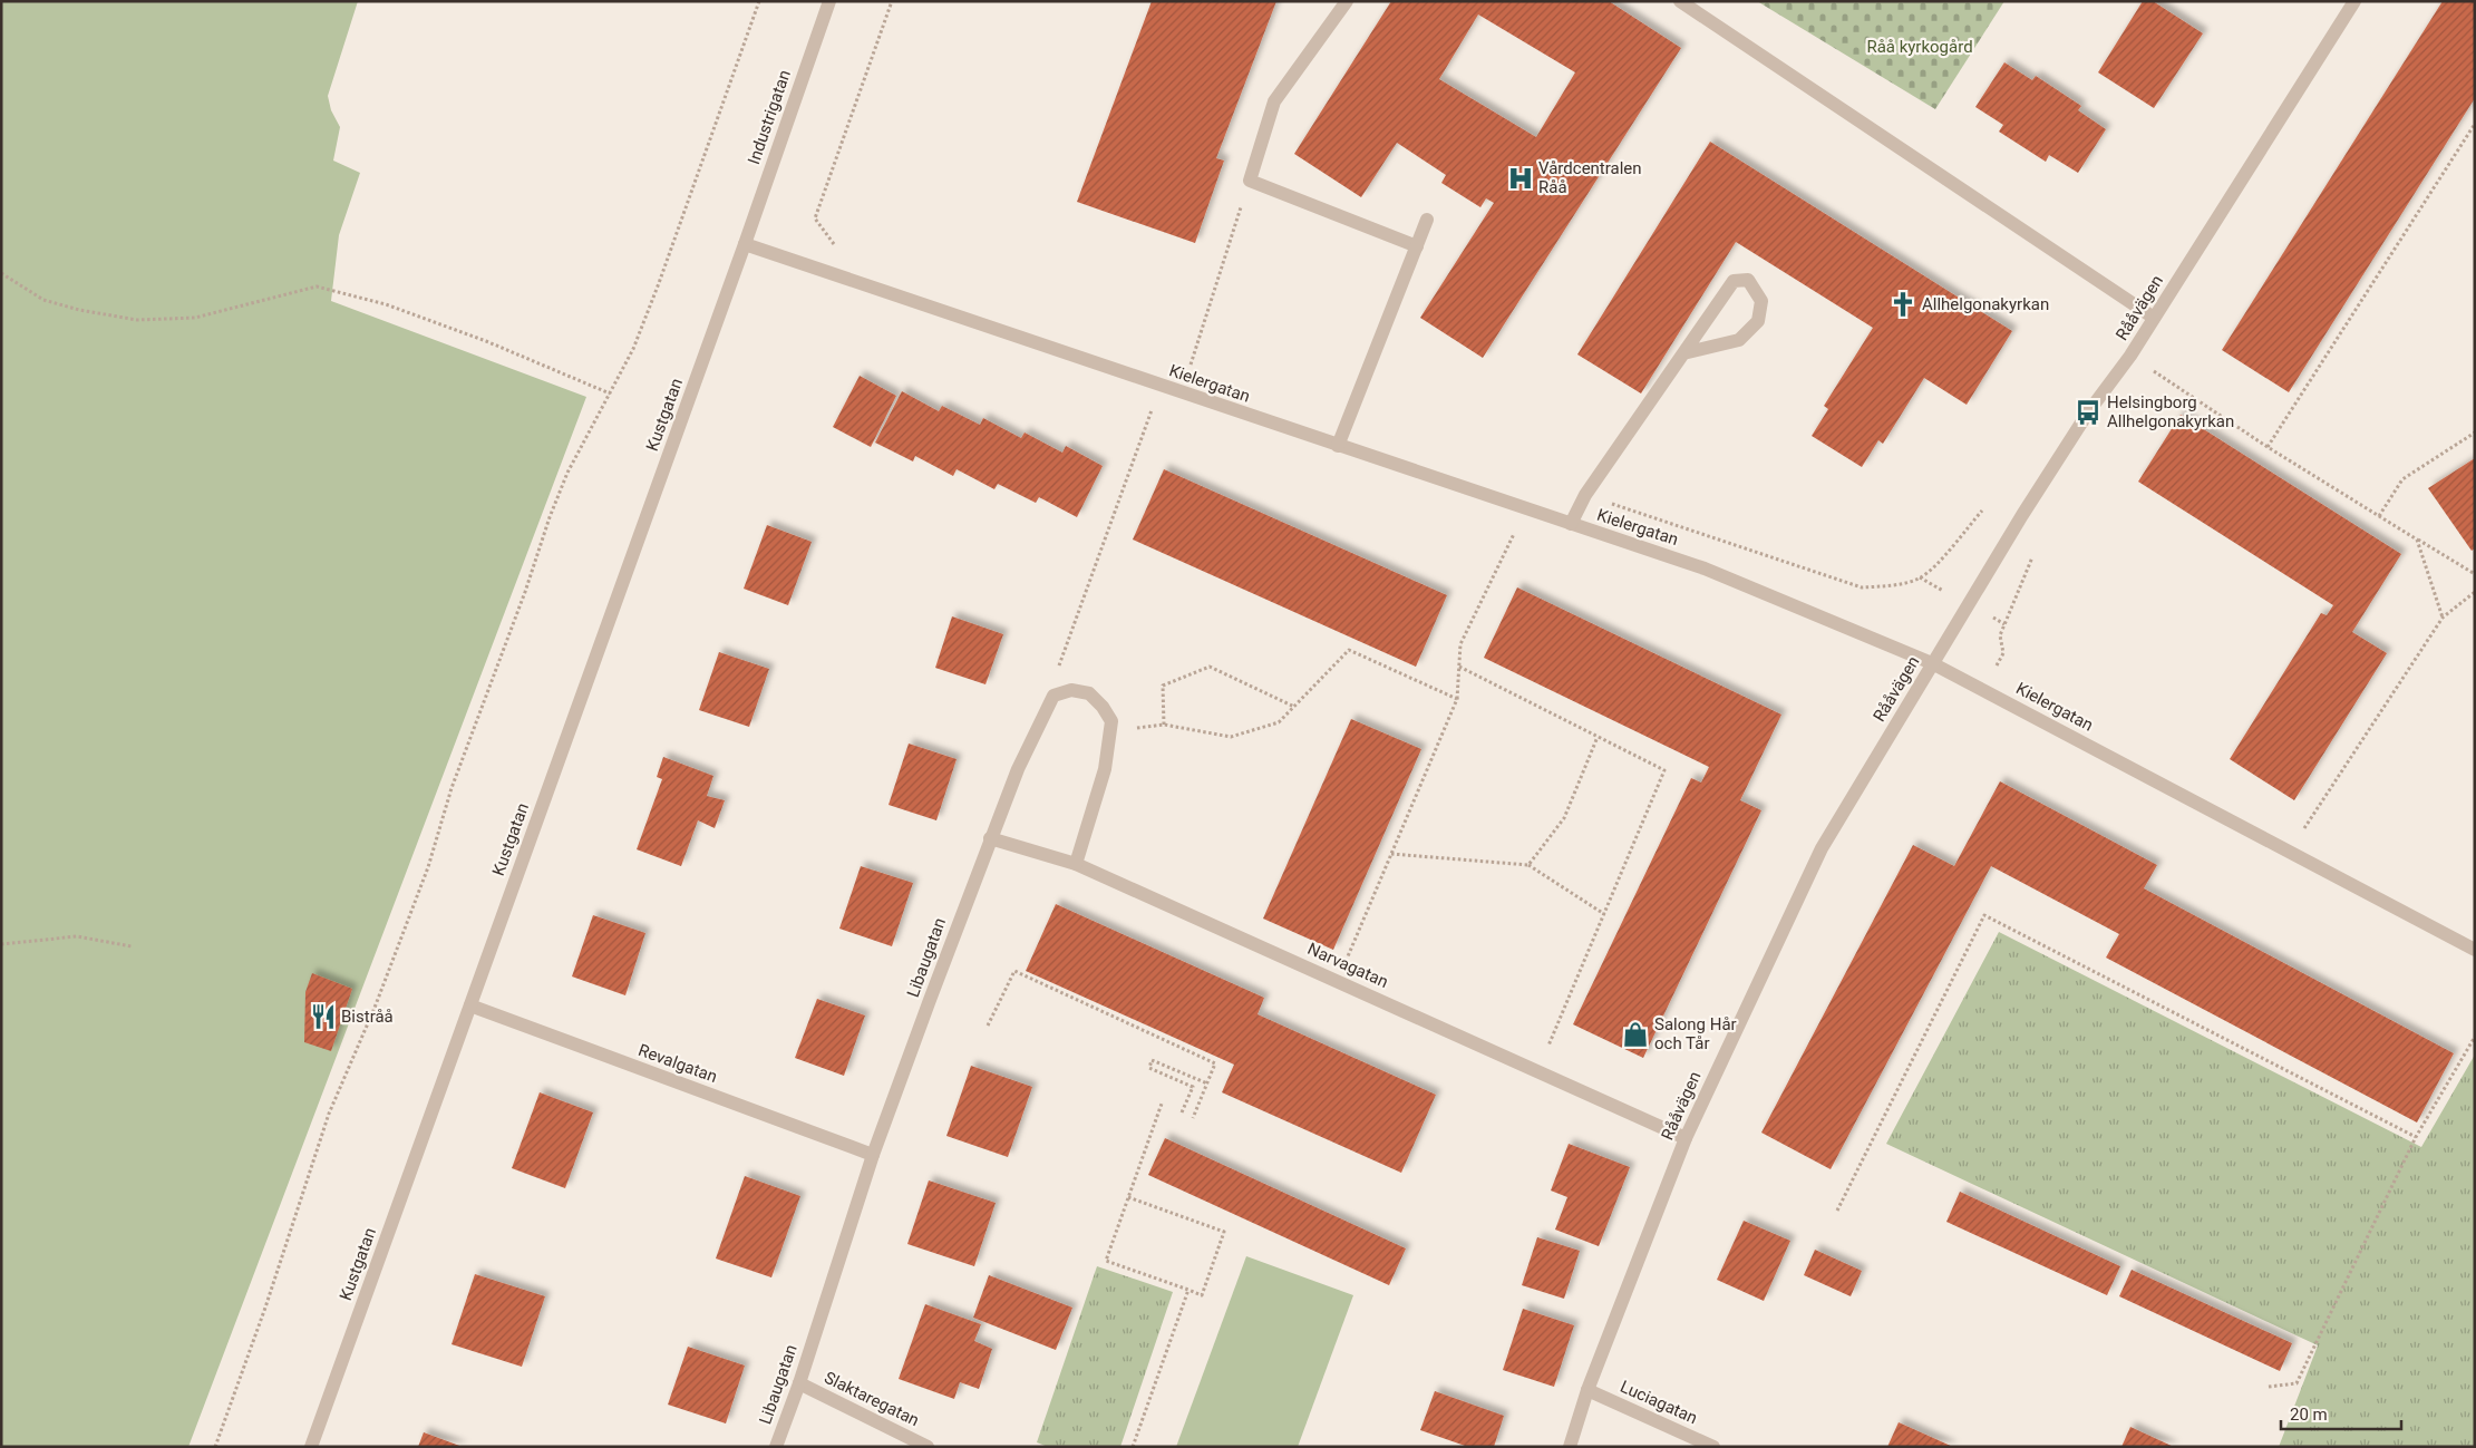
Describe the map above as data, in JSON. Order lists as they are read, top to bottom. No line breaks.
{"streets":{"street":["Industrigatan","Rååvägen","Kielergatan","Kustgatan","Libaugatan","Narvagatan","Revalgatan","Slaktaregatan","Luciagatan"]},"crossings":[["Industrigatan","Kielergatan"],["Industrigatan","Kustgatan"],["Rååvägen","Kielergatan"],["Rååvägen","Narvagatan"],["Rååvägen","Luciagatan"],["Kielergatan","Kustgatan"],["Kustgatan","Revalgatan"],["Libaugatan","Narvagatan"],["Libaugatan","Revalgatan"],["Libaugatan","Slaktaregatan"]],"parks":["Råå kyrkogård"],"places":{"hospital":["Vårdcentralen Råå"],"church":["Allhelgonakyrkan"],"bus stop":["Helsingborg Allhelgonakyrkan"],"restaurant":["Bistråå"],"shop":["Salong Hår och Tår"]},"scale_bar":"20 m"}
